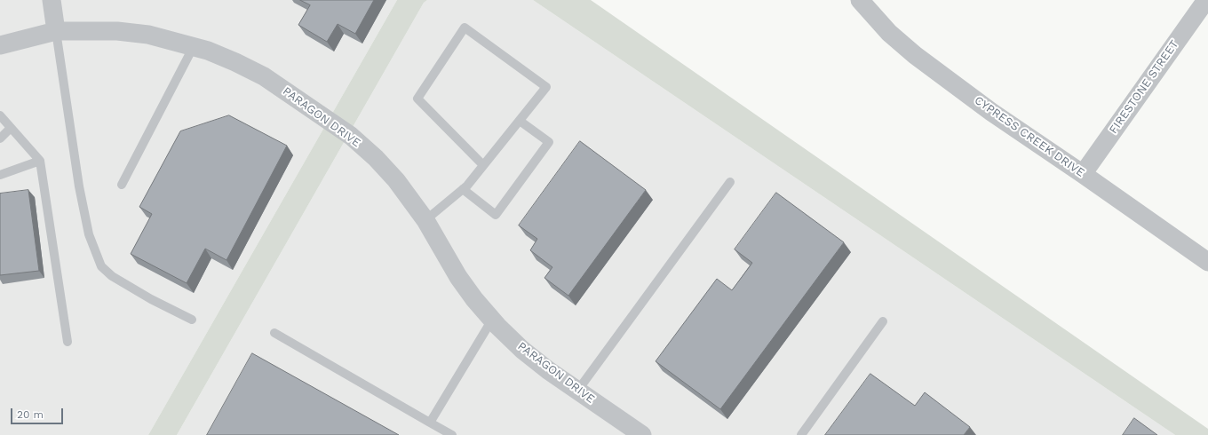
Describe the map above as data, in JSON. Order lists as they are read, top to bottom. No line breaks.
{"streets":{"street":["FIRESTONE STREET","PARAGON DRIVE","CYPRESS CREEK DRIVE"]},"crossings":[["FIRESTONE STREET","CYPRESS CREEK DRIVE"]],"scale_bar":"20 m"}
